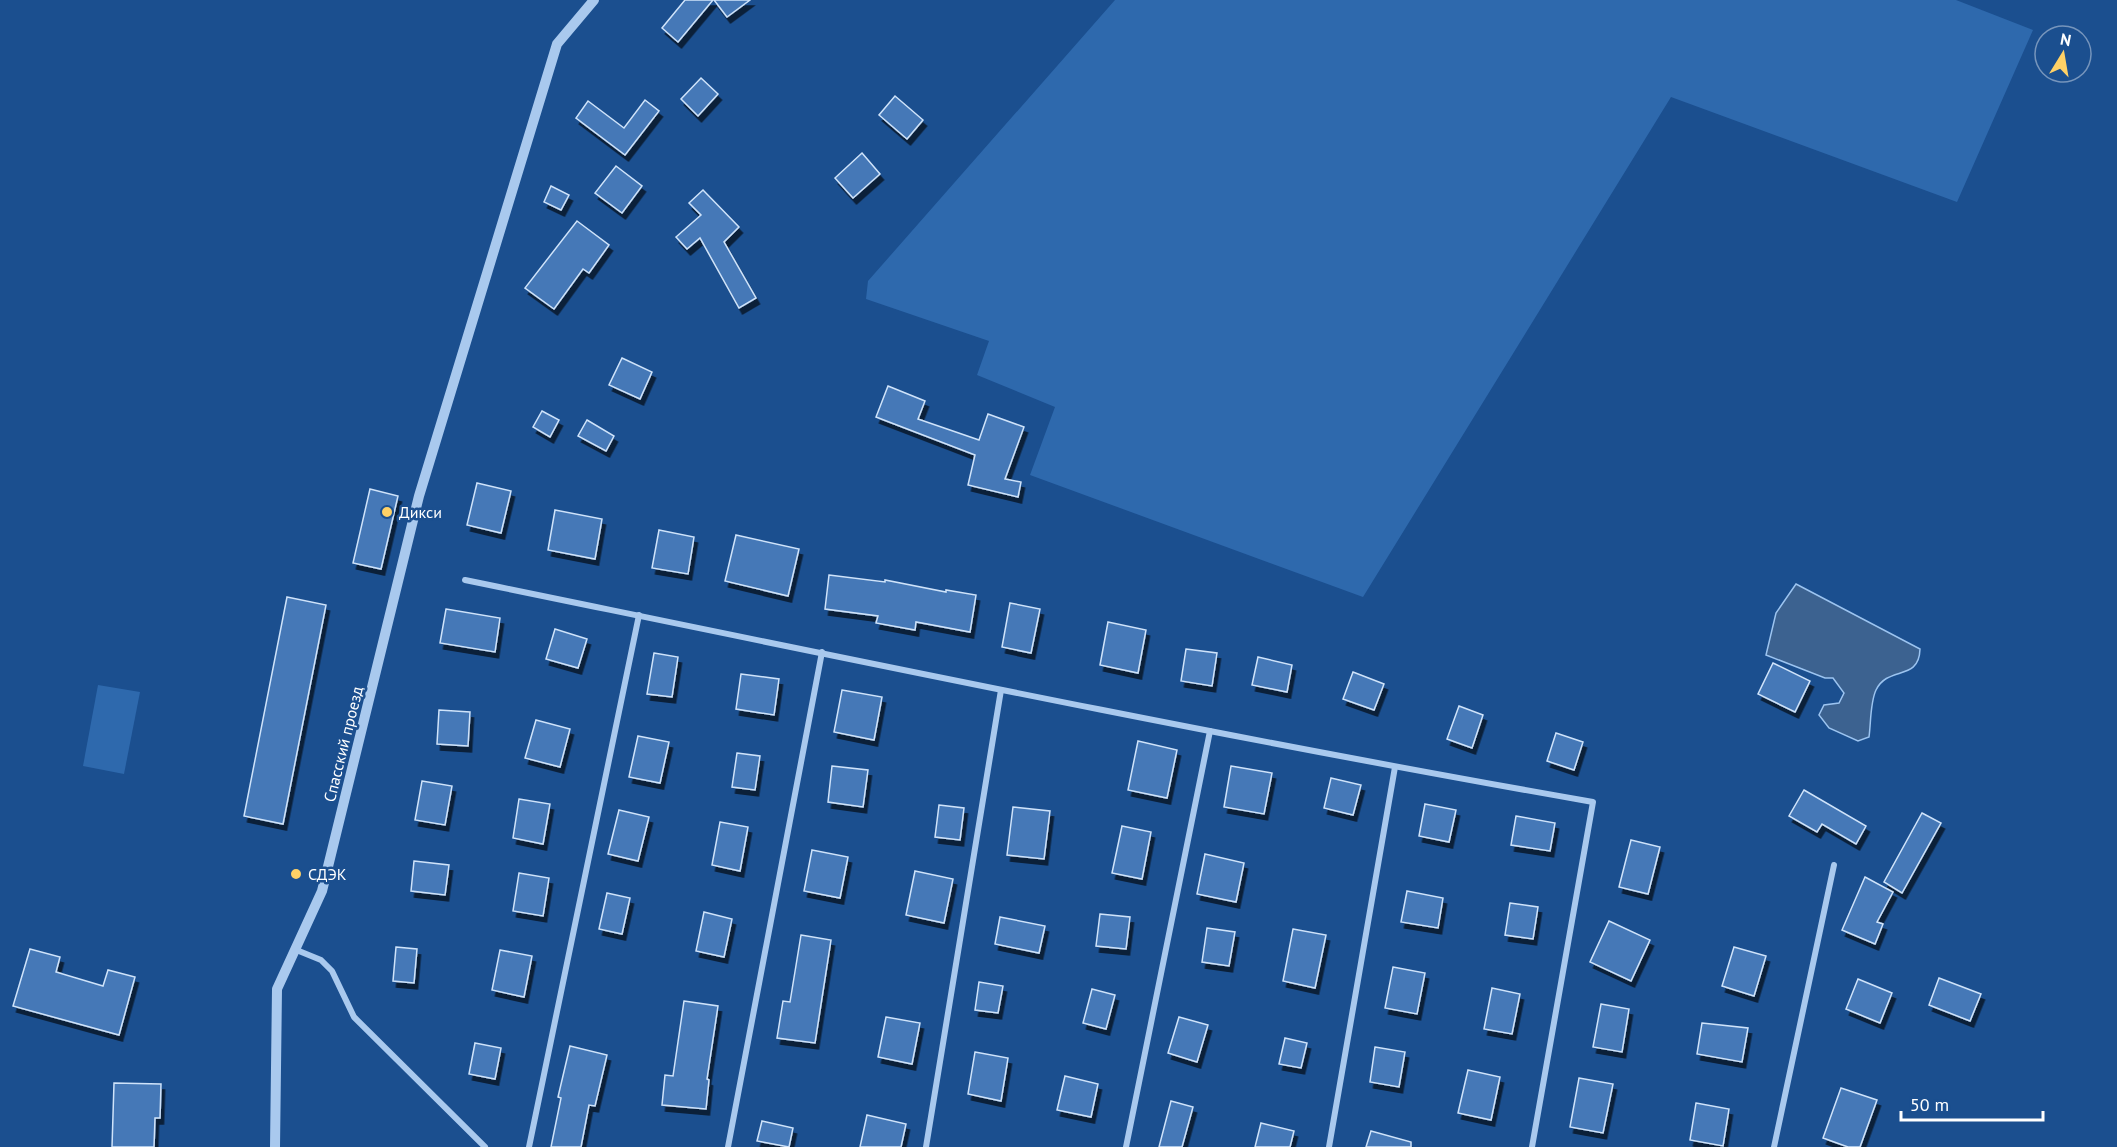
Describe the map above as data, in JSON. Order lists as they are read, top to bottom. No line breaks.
{"streets":{"street":["Спасский проезд"]},"places":["Дикси","СДЭК"],"scale_bar":"50 m","north":"top"}
